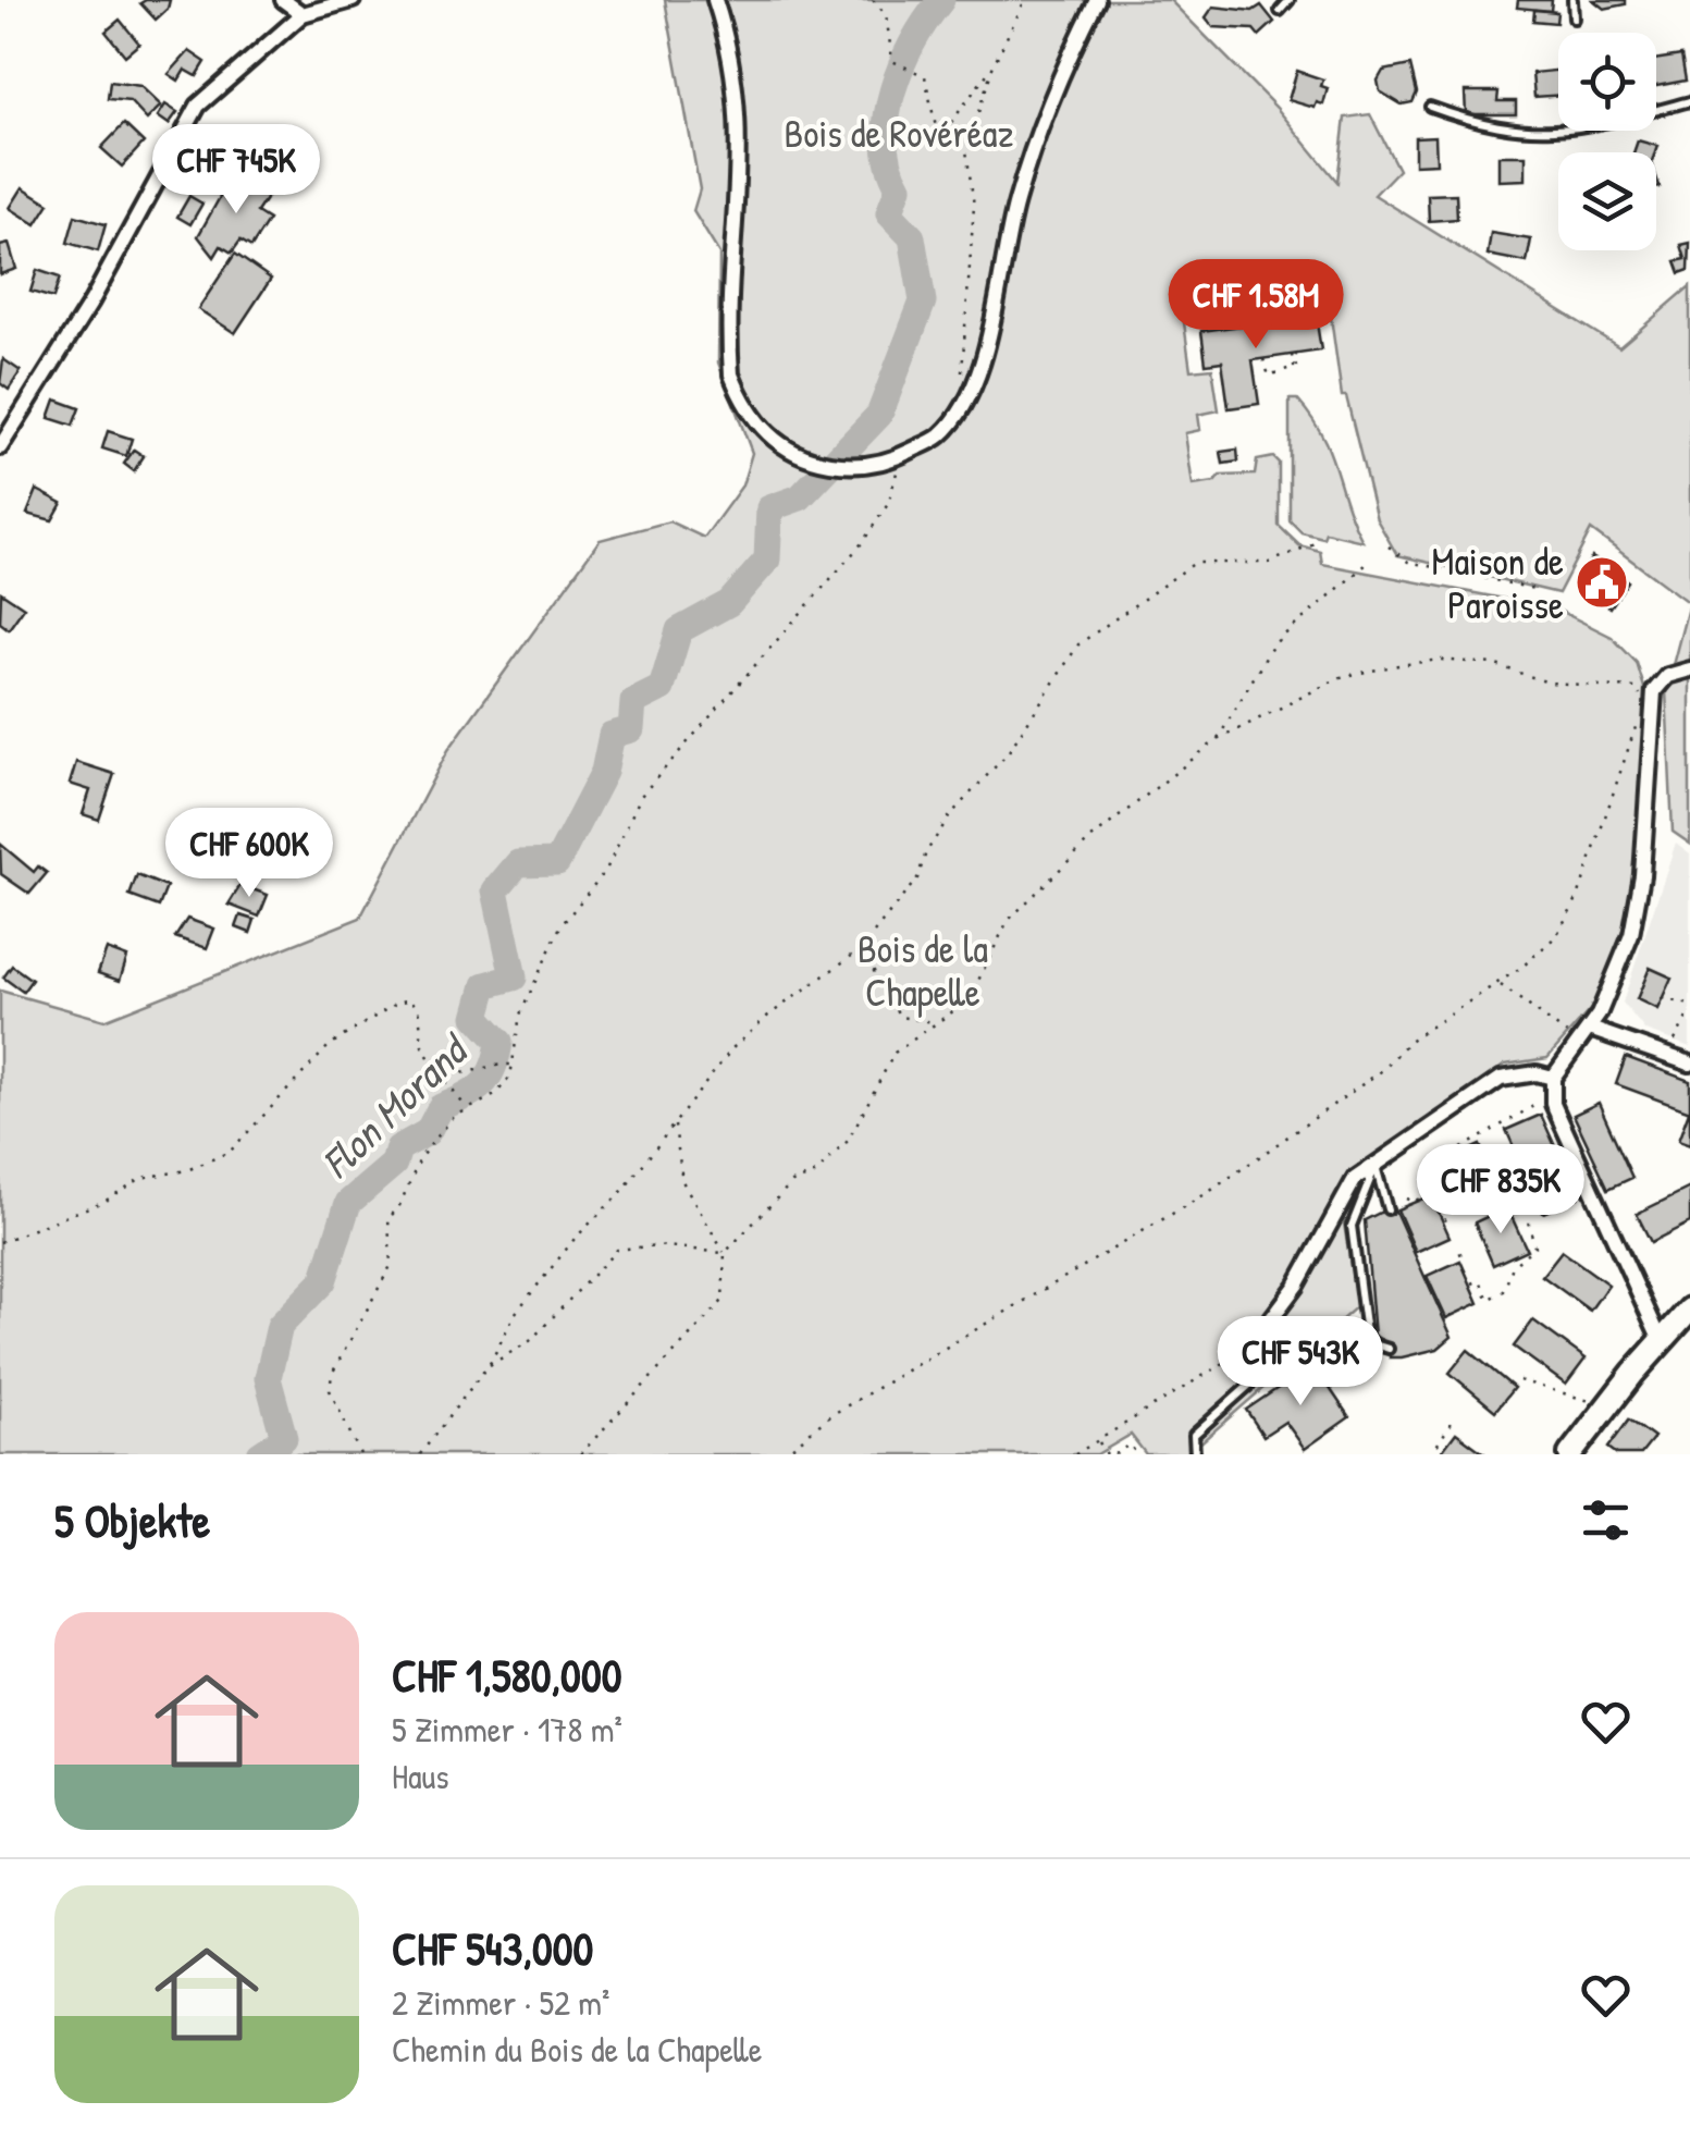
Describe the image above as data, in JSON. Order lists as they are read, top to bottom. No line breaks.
{"water":["Flon Morand"],"parks":["Bois de Rovéréaz","Bois de la Chapelle"],"places":{"public building":["Maison de Paroisse"]},"page":{"price":["CHF 745K","CHF 1.58M","CHF 600K","CHF 835K","CHF 543K"],"heading":"5 Objekte","list":[{"name":"CHF 1,580,000","note":"5 Zimmer · 178 m² · Haus"},{"name":"CHF 543,000","note":"2 Zimmer · 52 m² · Chemin du Bois de la Chapelle"}]}}
